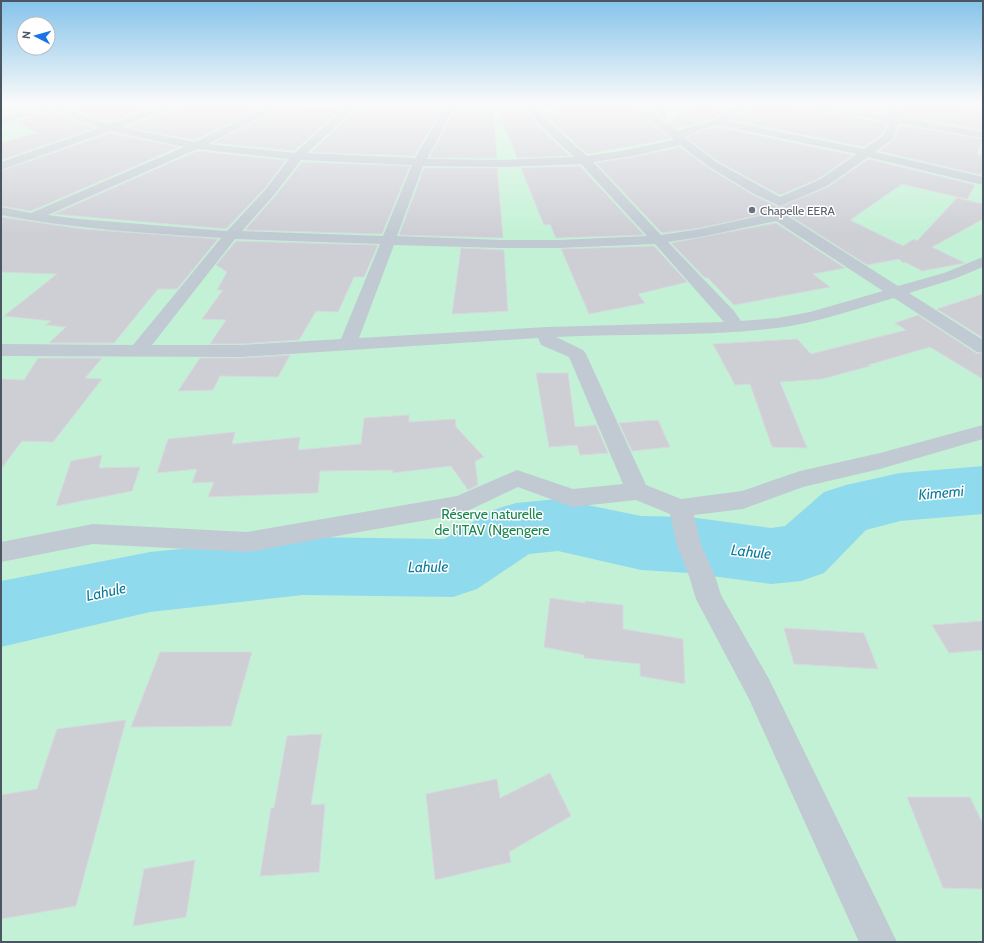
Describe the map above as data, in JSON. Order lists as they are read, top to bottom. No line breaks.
{"water":["Kimemi","Lahule"],"parks":["Réserve naturelle de l'ITAV (Ngengere"],"places":["Chapelle EERA"],"north":"left"}
